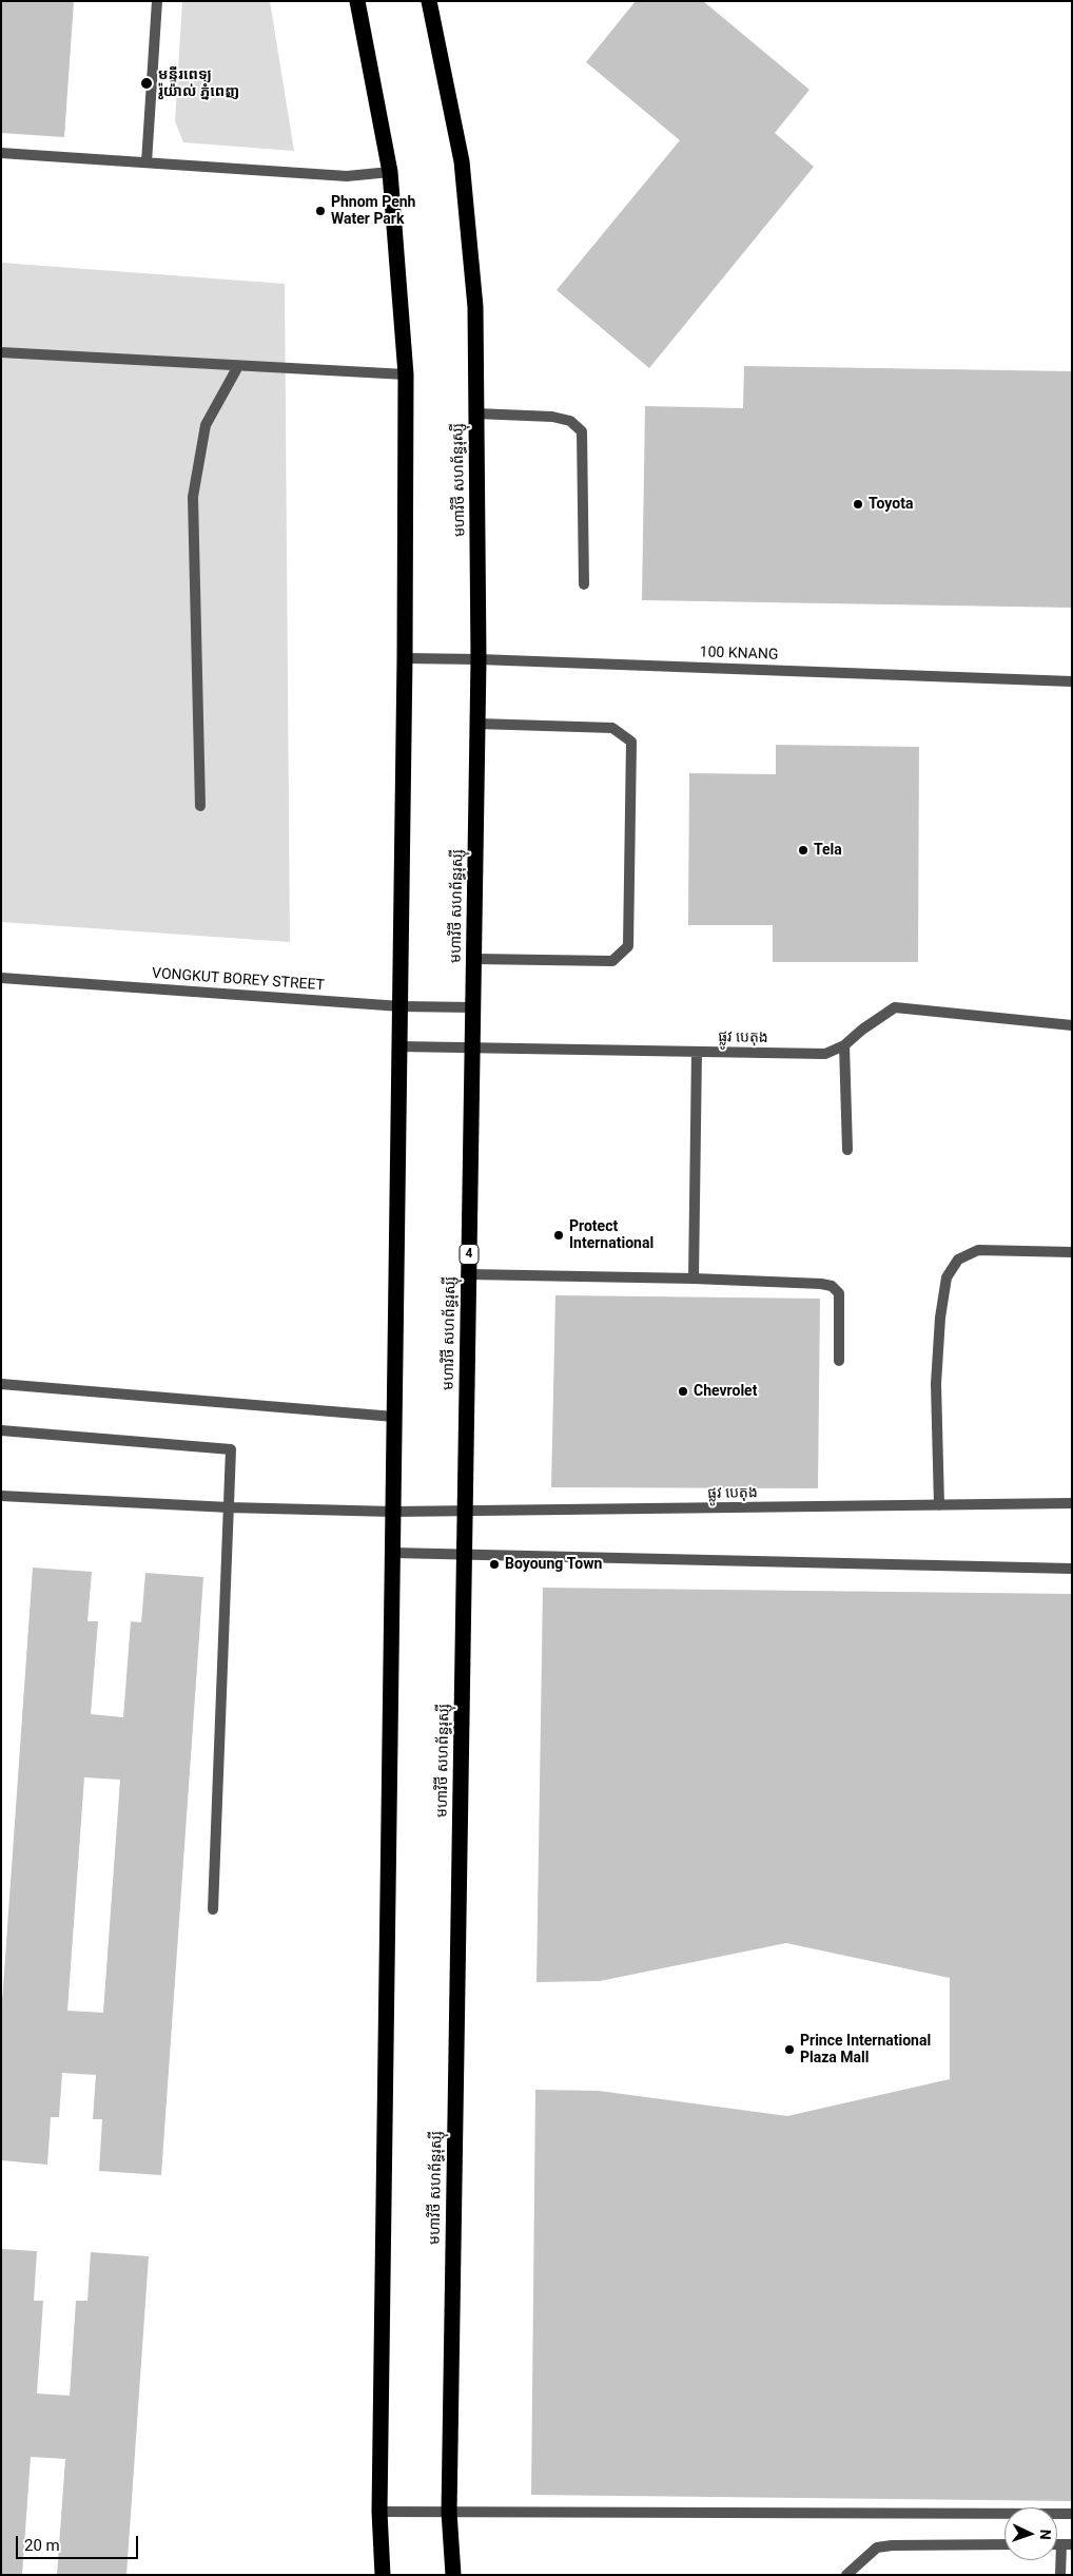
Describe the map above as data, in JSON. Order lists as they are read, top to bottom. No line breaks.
{"streets":{"highway":["មហាវិថី សហព័ន្ធរុស្ស៊ី","4"],"street":["100 KNANG","VONGKUT BOREY STREET","ផ្លូវ បេតុង"]},"crossings":[["មហាវិថី សហព័ន្ធរុស្ស៊ី","100 KNANG"],["មហាវិថី សហព័ន្ធរុស្ស៊ី","VONGKUT BOREY STREET"],["មហាវិថី សហព័ន្ធរុស្ស៊ី","ផ្លូវ បេតុង"]],"places":["មន្ទីរពេទ្យ រ៉ូយ៉ាល់ ភ្នំពេញ","Phnom Penh Water Park","Toyota","Tela","Protect International","Chevrolet","Boyoung Town","Prince International Plaza Mall"],"scale_bar":"20 m","north":"right"}
